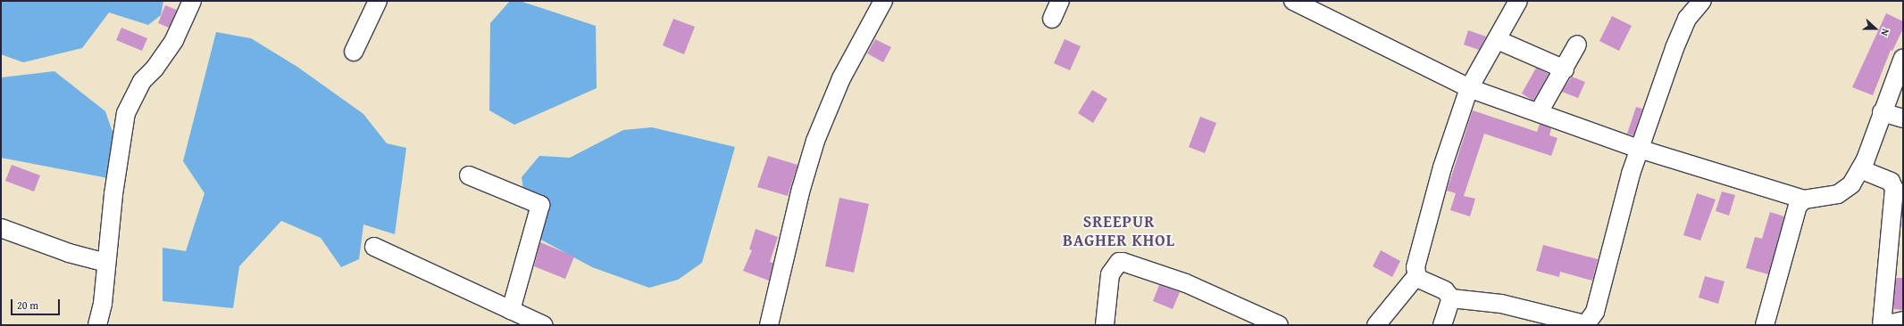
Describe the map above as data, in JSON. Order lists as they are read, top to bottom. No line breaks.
{"districts":["SREEPUR BAGHER KHOL"],"scale_bar":"20 m","north":"right"}
